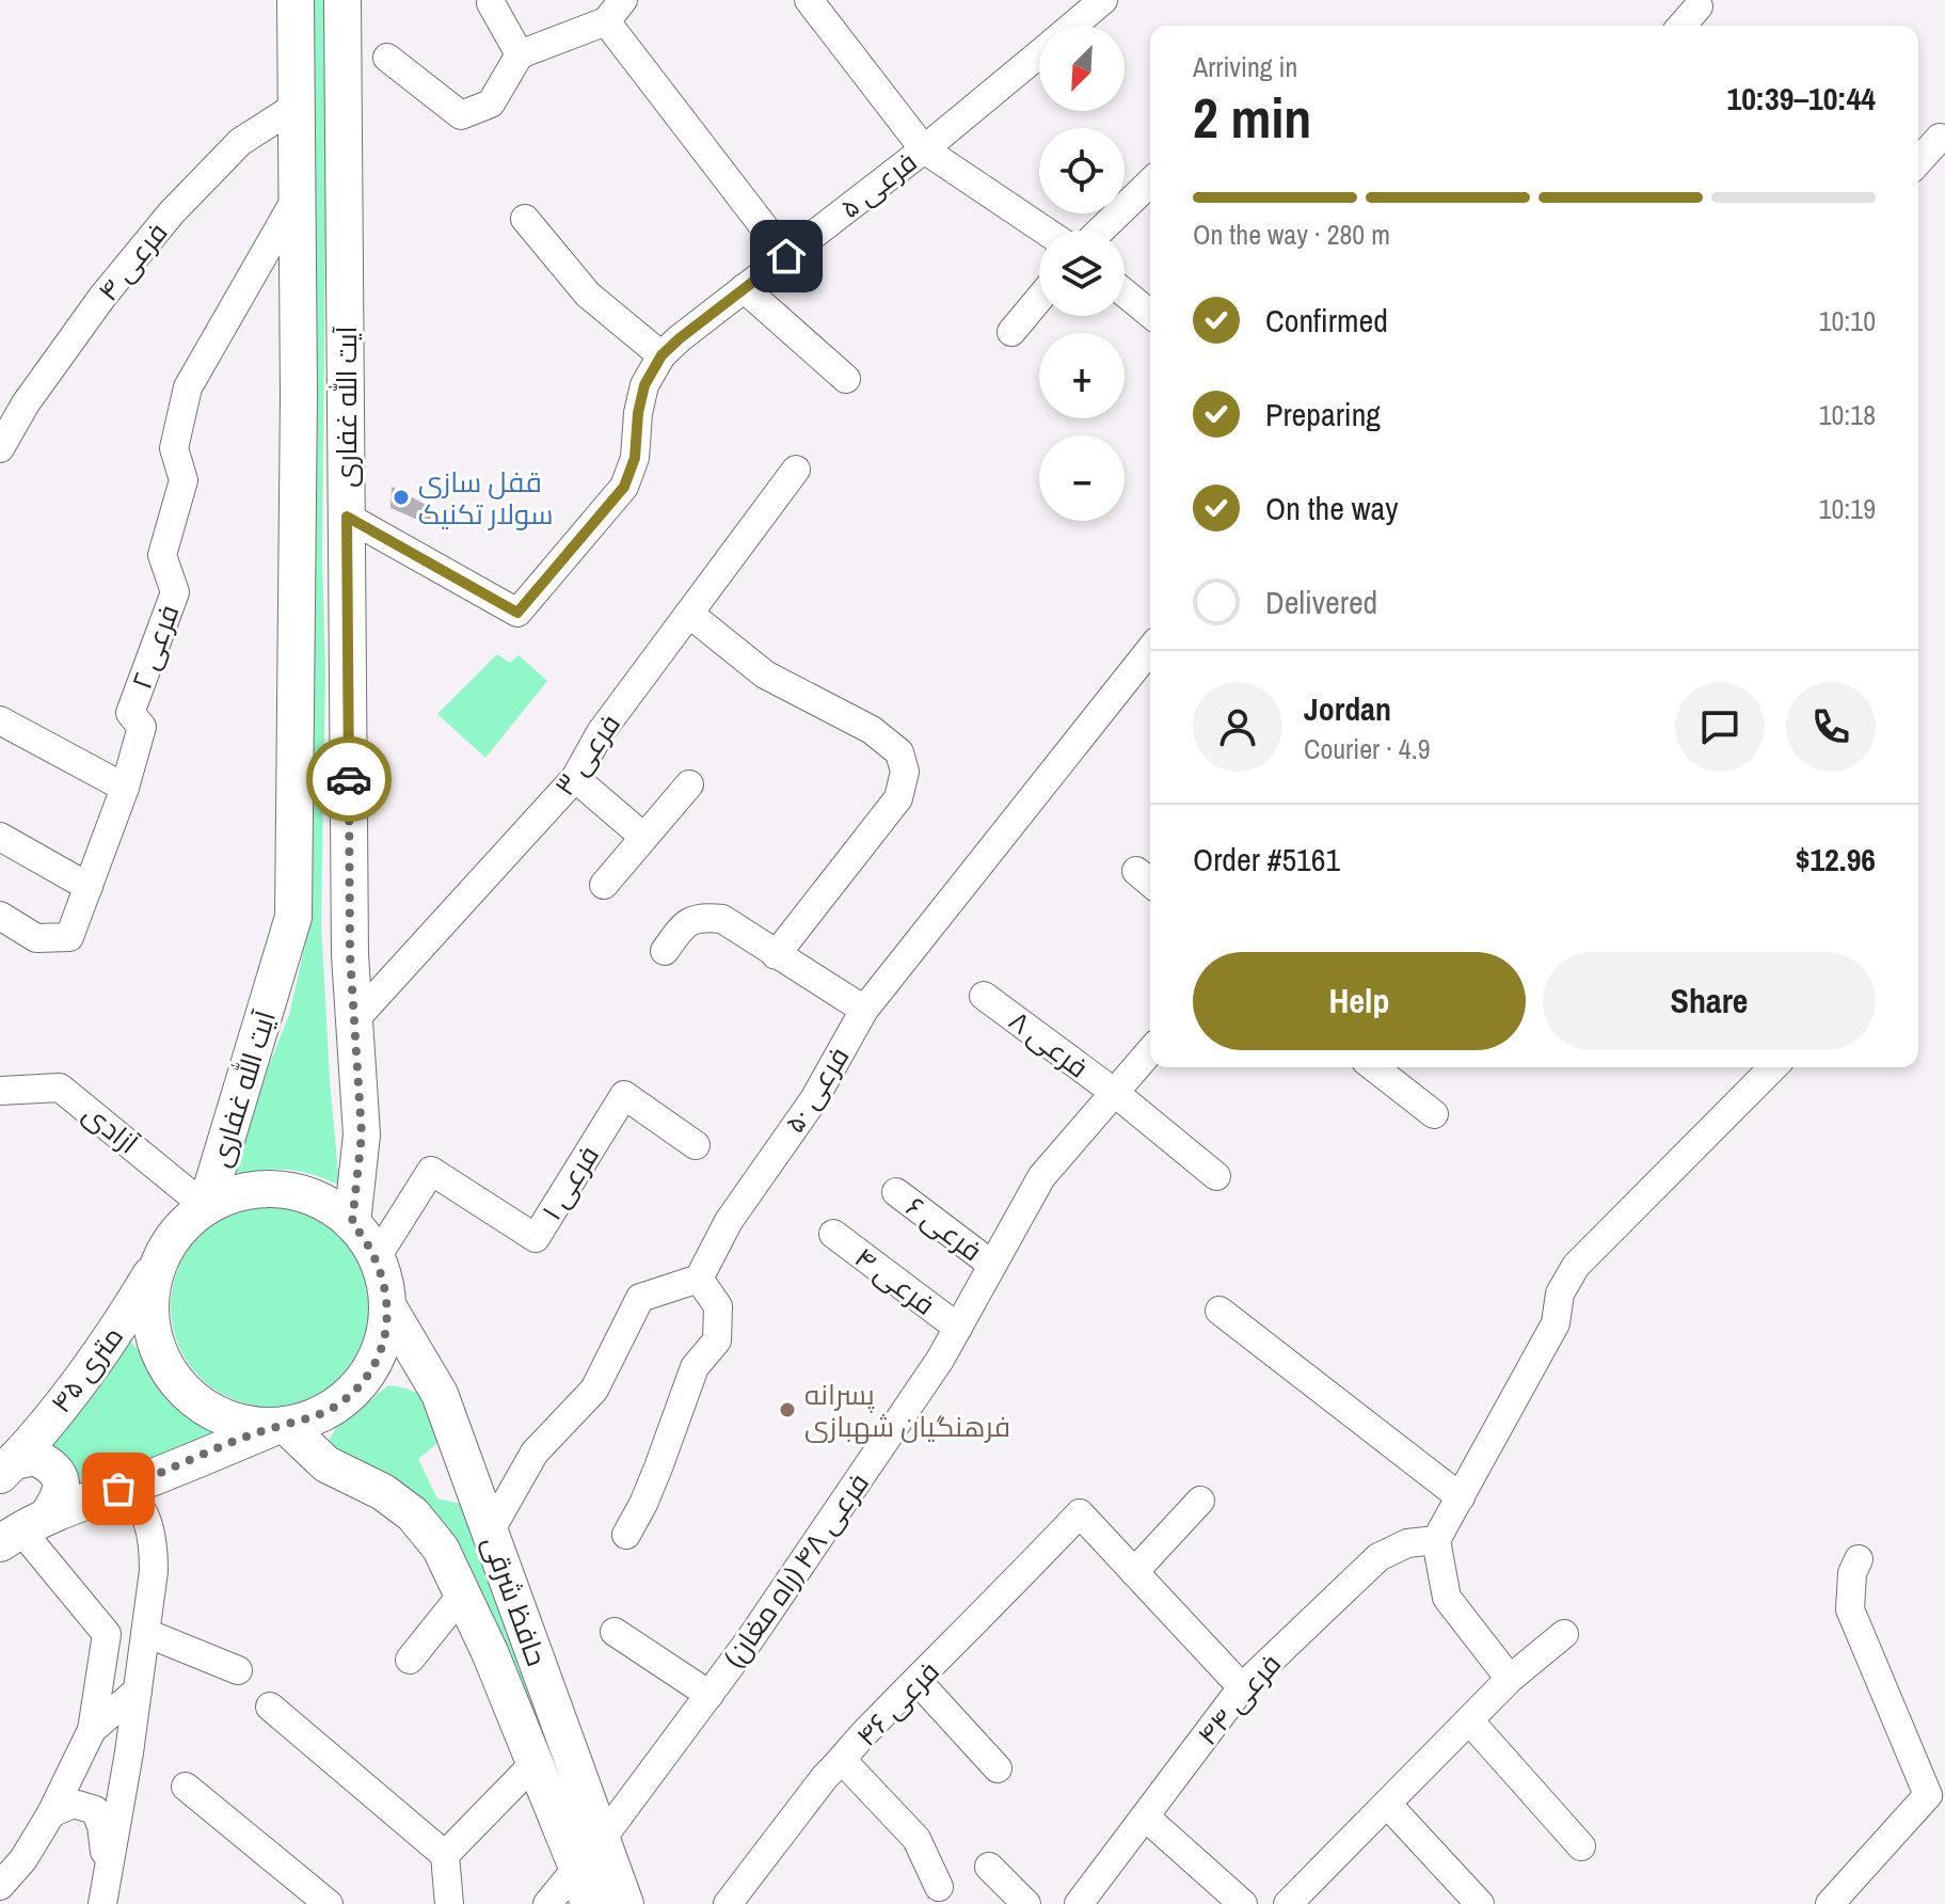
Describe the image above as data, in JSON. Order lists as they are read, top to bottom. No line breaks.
{"streets":{"main road":["آیت الله غفاری","۴۵ متری","حافظ شرقی"],"street":["فرعی ۵","فرعی ۴","فرعی ۲","فرعی ۳","فرعی ۸","فرعی ۵۰","آزادی","فرعی ۱","فرعی ۶","فرعی ۴۸ (راه مغان)","فرعی ۴۴","فرعی ۴۶"]},"crossings":[["فرعی ۵","آیت الله غفاری"],["فرعی ۴","آیت الله غفاری"],["فرعی ۴","فرعی ۴۸ (راه مغان)"],["آیت الله غفاری","فرعی ۲"],["آیت الله غفاری","فرعی ۳"],["آیت الله غفاری","آزادی"],["آیت الله غفاری","فرعی ۱"],["آیت الله غفاری","۴۵ متری"],["آیت الله غفاری","حافظ شرقی"],["فرعی ۸","فرعی ۴۸ (راه مغان)"],["آزادی","فرعی ۱"],["آزادی","۴۵ متری"],["آزادی","حافظ شرقی"],["فرعی ۱","۴۵ متری"],["فرعی ۱","حافظ شرقی"],["فرعی ۶","فرعی ۴۸ (راه مغان)"],["۴۵ متری","حافظ شرقی"],["فرعی ۴۸ (راه مغان)","حافظ شرقی"]],"places":["قفل سازی سولار تکنیک","پسرانه فرهنگیان شهبازی"],"north":"bottom left","page":{"map_buttons":["+","−"],"heading":["2 min","Arriving in","10:39–10:44"],"panel":["Jordan","Courier · 4.9","Order #5161","$12.96"],"bar":"On the way · 280 m","list":[["Confirmed","10:10"],["Preparing","10:18"],["On the way","10:19"],"Delivered"],"buttons":["Help","Share"]}}
